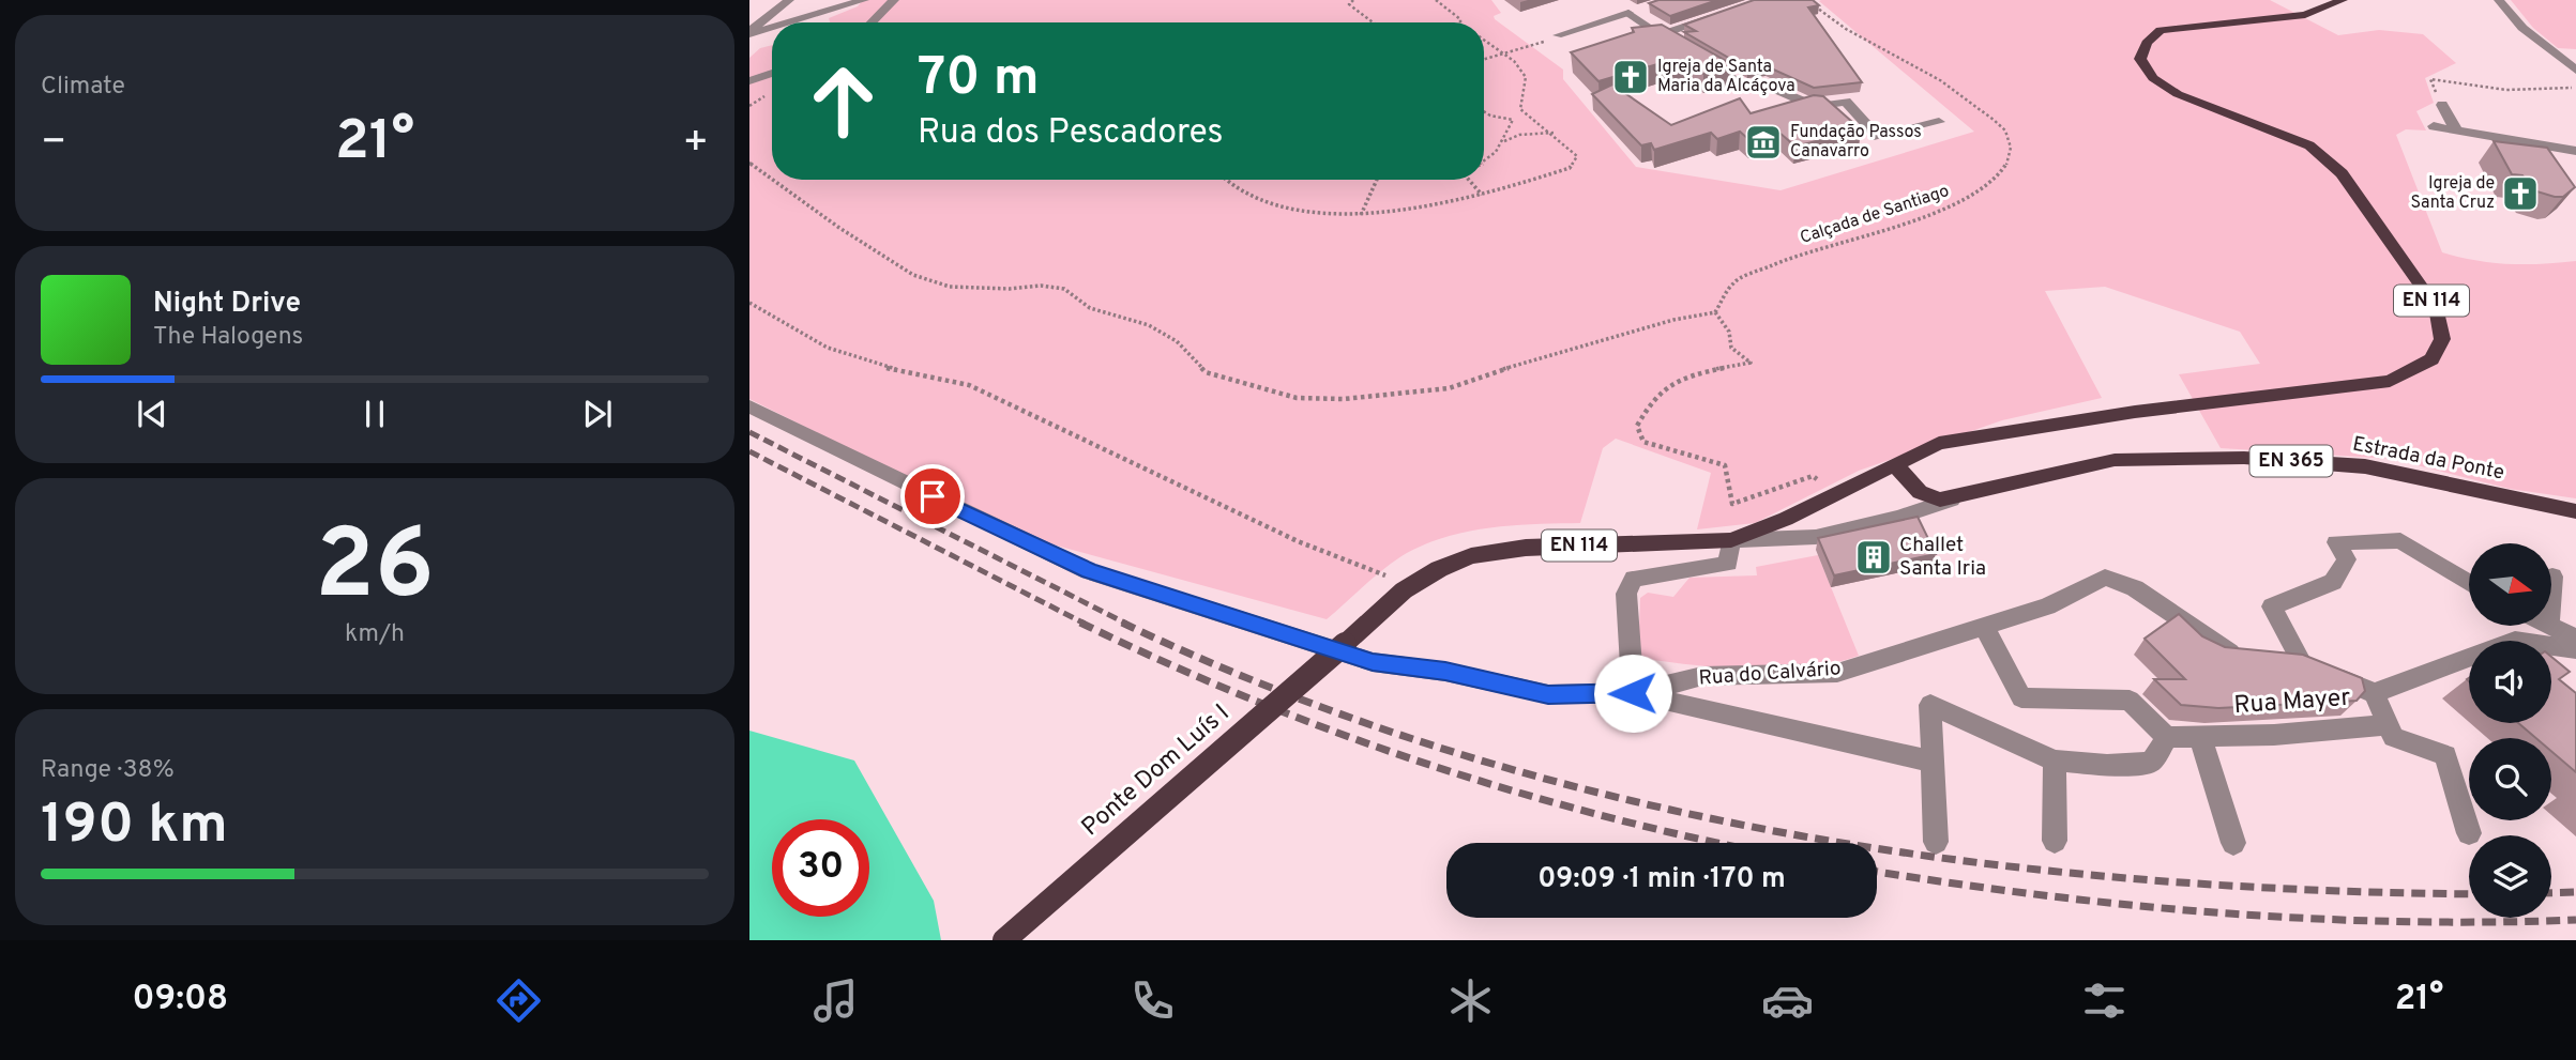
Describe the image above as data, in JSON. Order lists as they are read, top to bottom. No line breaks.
{"streets":{"main road":["EN 114","Estrada da Ponte","EN 365","Ponte Dom Luís I"],"street":["Rua do Calvário","Rua Mayer"],"path":["Calçada de Santiago"]},"crossings":[["EN 114","Ponte Dom Luís I"]],"places":{"church":["Igreja de Santa Maria da Alcáçova","Igreja de Santa Cruz"],"museum":["Fundação Passos Canavarro"],"building":["Challet Santa Iria"]},"north":"right","page":{"tile":["Climate",["26","km/h"],["Range · 38%","190 km"]],"turn":["70 m","Rua dos Pescadores"],"heat":["−","21°","+"],"song":["Night Drive","The Halogens"],"limit":"30","trip":"09:09 · 1 min · 170 m","tabs":["09:08","21°"]}}
